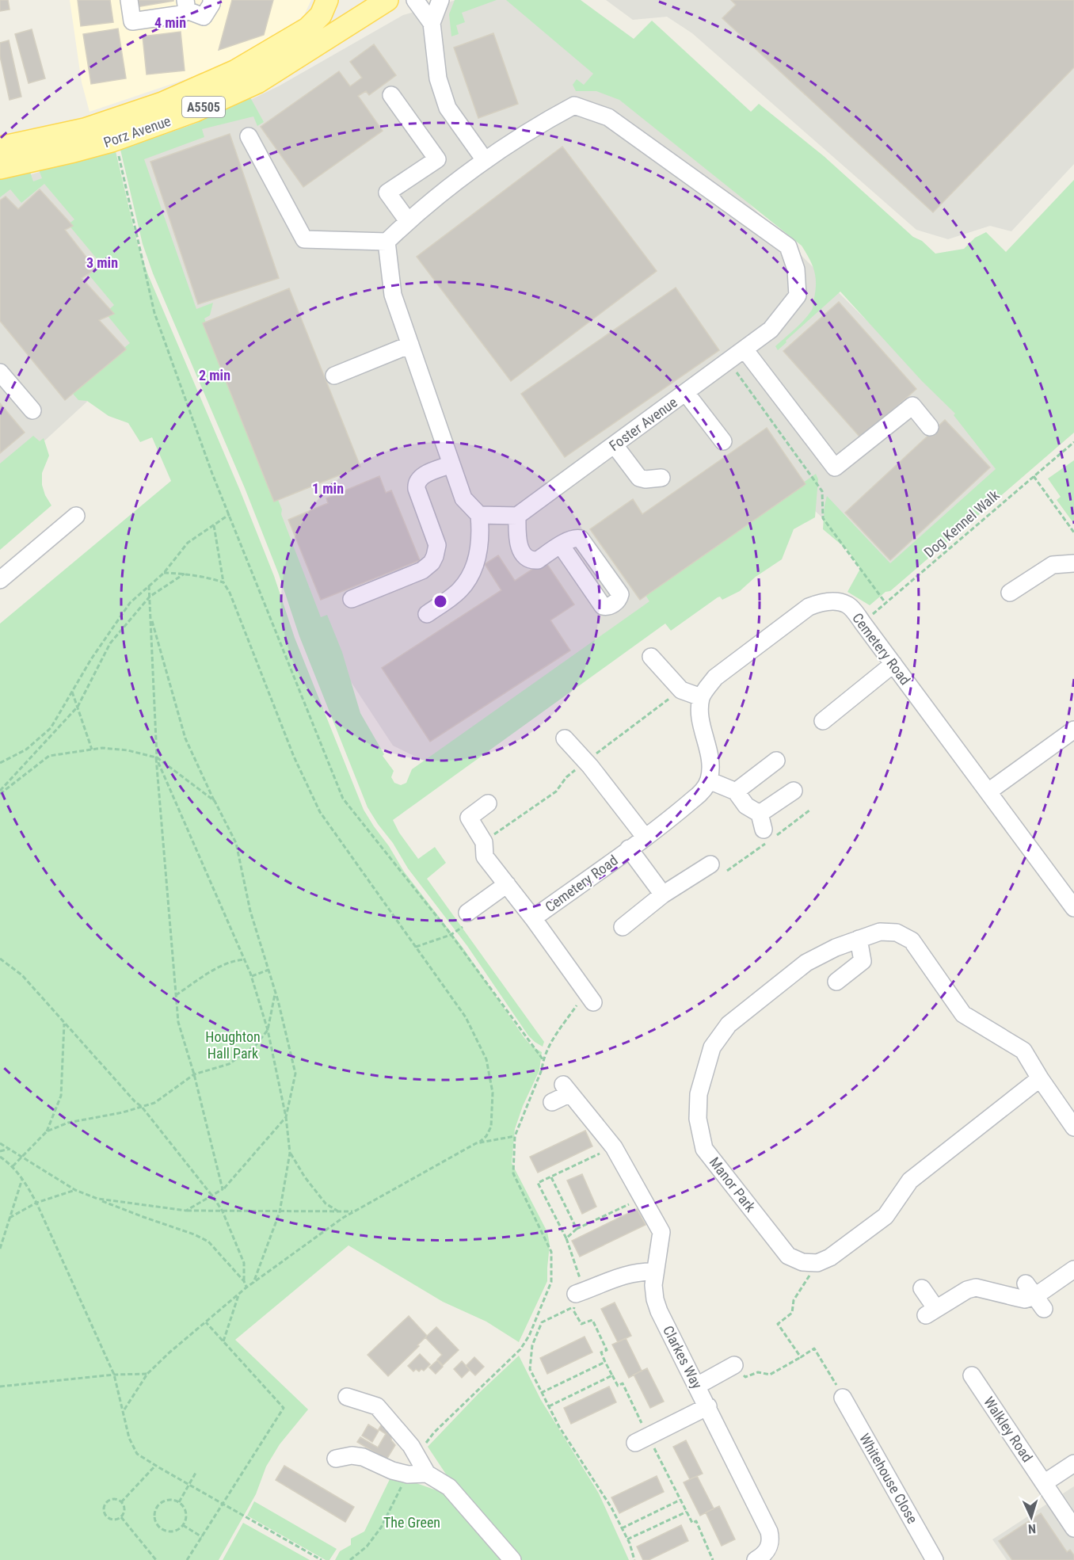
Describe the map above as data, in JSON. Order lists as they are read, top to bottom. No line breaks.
{"streets":{"main road":["A5505","Porz Avenue"],"street":["Foster Avenue","Cemetery Road","Manor Park","Clarkes Way","Walkley Road","Whitehouse Close"],"path":["Dog Kennel Walk"]},"crossings":[["Dog Kennel Walk","Cemetery Road"]],"parks":["Houghton Hall Park","The Green"],"north":"bottom","rings":["4 min","3 min","2 min","1 min"]}
